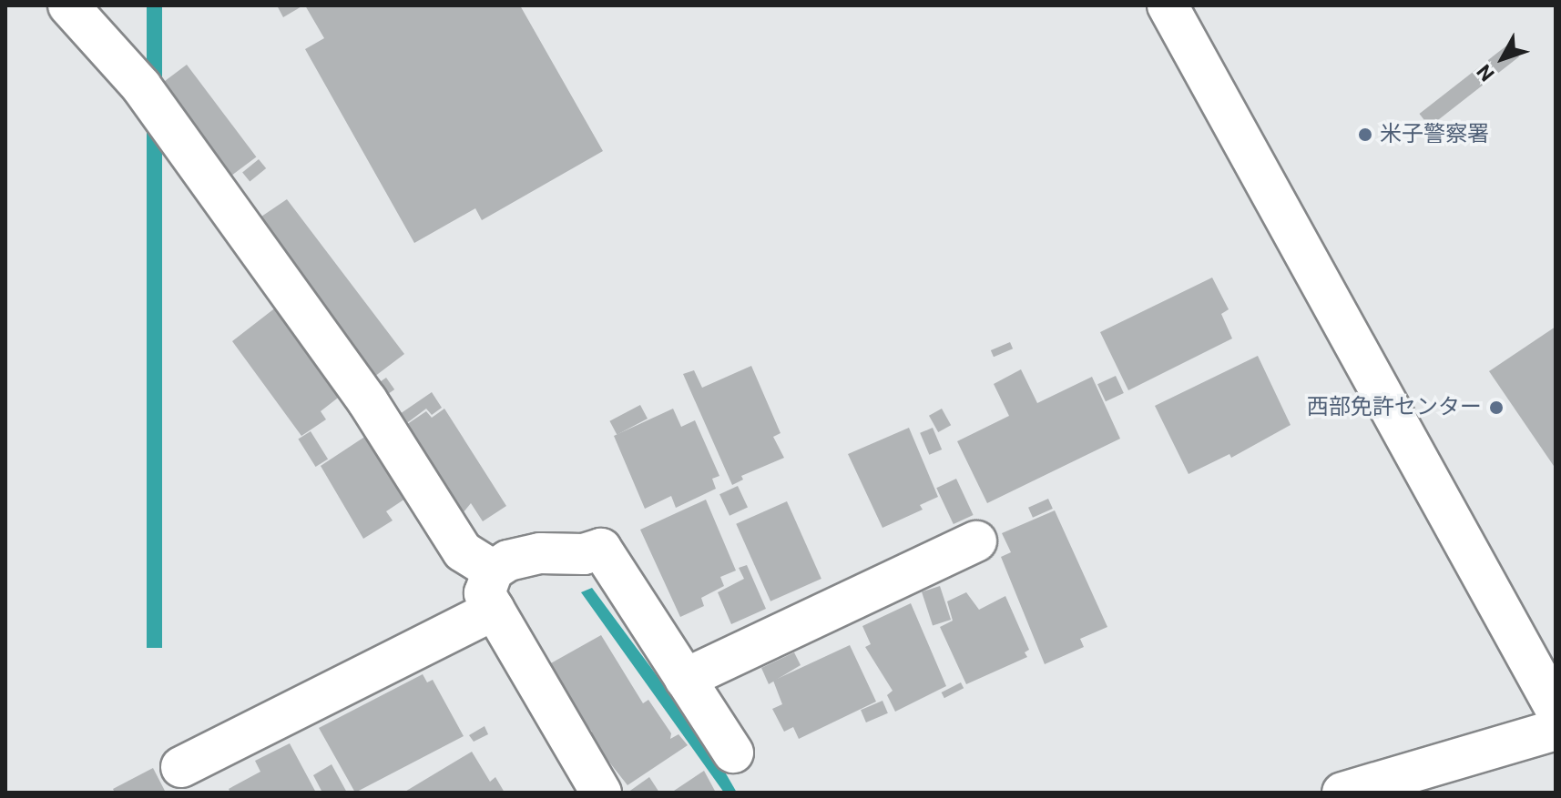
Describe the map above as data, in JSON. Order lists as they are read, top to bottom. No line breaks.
{"places":["米子警察署","西部免許センター"],"north":"bottom left"}
